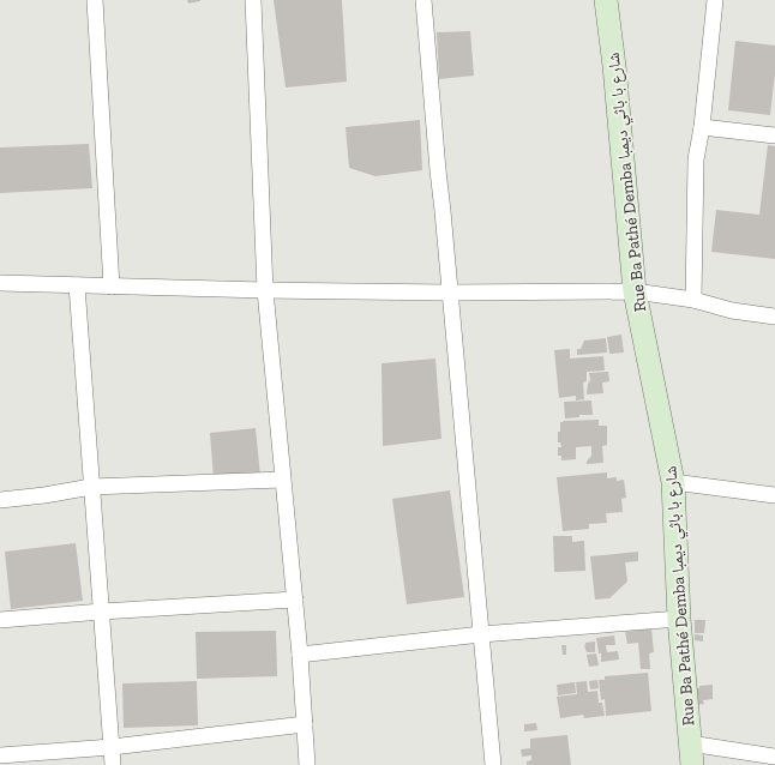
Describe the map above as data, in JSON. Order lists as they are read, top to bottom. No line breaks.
{"streets":{"street":["Rue Ba Pathé Demba شارع با باثي ديمبا"]}}
